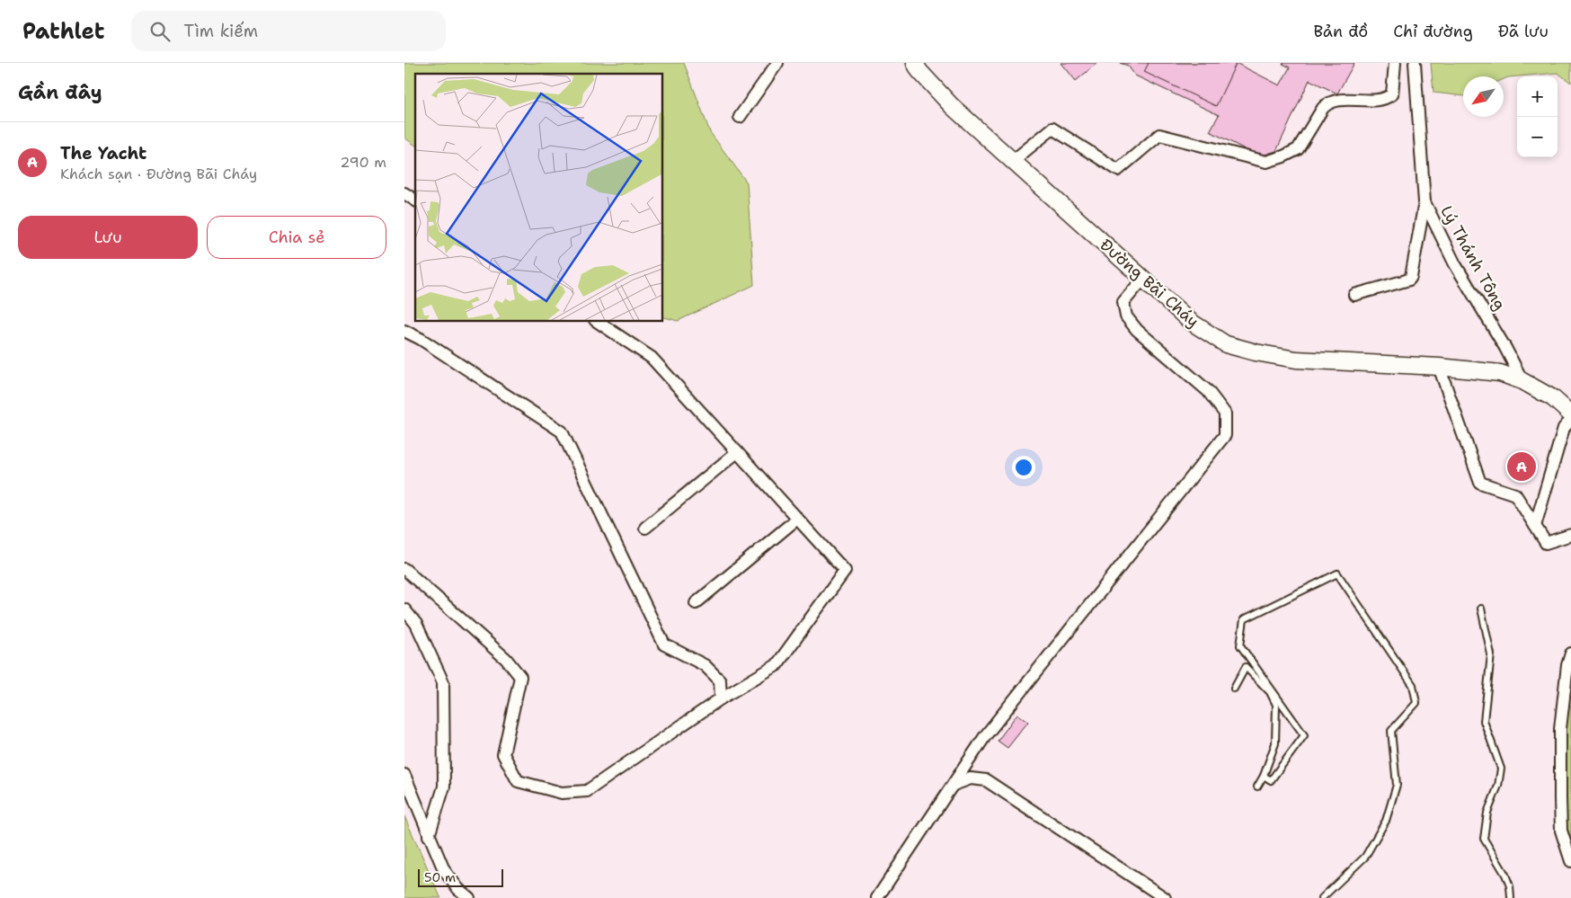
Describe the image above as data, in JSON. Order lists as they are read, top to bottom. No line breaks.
{"streets":{"main road":["Đường Bãi Cháy"],"street":["Lý Thánh Tông"]},"crossings":[["Lý Thánh Tông","Đường Bãi Cháy"]],"scale_bar":"50 m","north":"bottom left","page":{"header":"Pathlet","search":"Tìm kiếm","nav":["Bản đồ","Chỉ đường","Đã lưu"],"heading":"Gần đây","map_buttons":["+","−"],"list":[{"mark":"A","name":"The Yacht","note":"Khách sạn · Đường Bãi Cháy","value":"290 m"}],"buttons":["Lưu","Chia sẻ"],"pins":"A","scale":"50 m"}}
